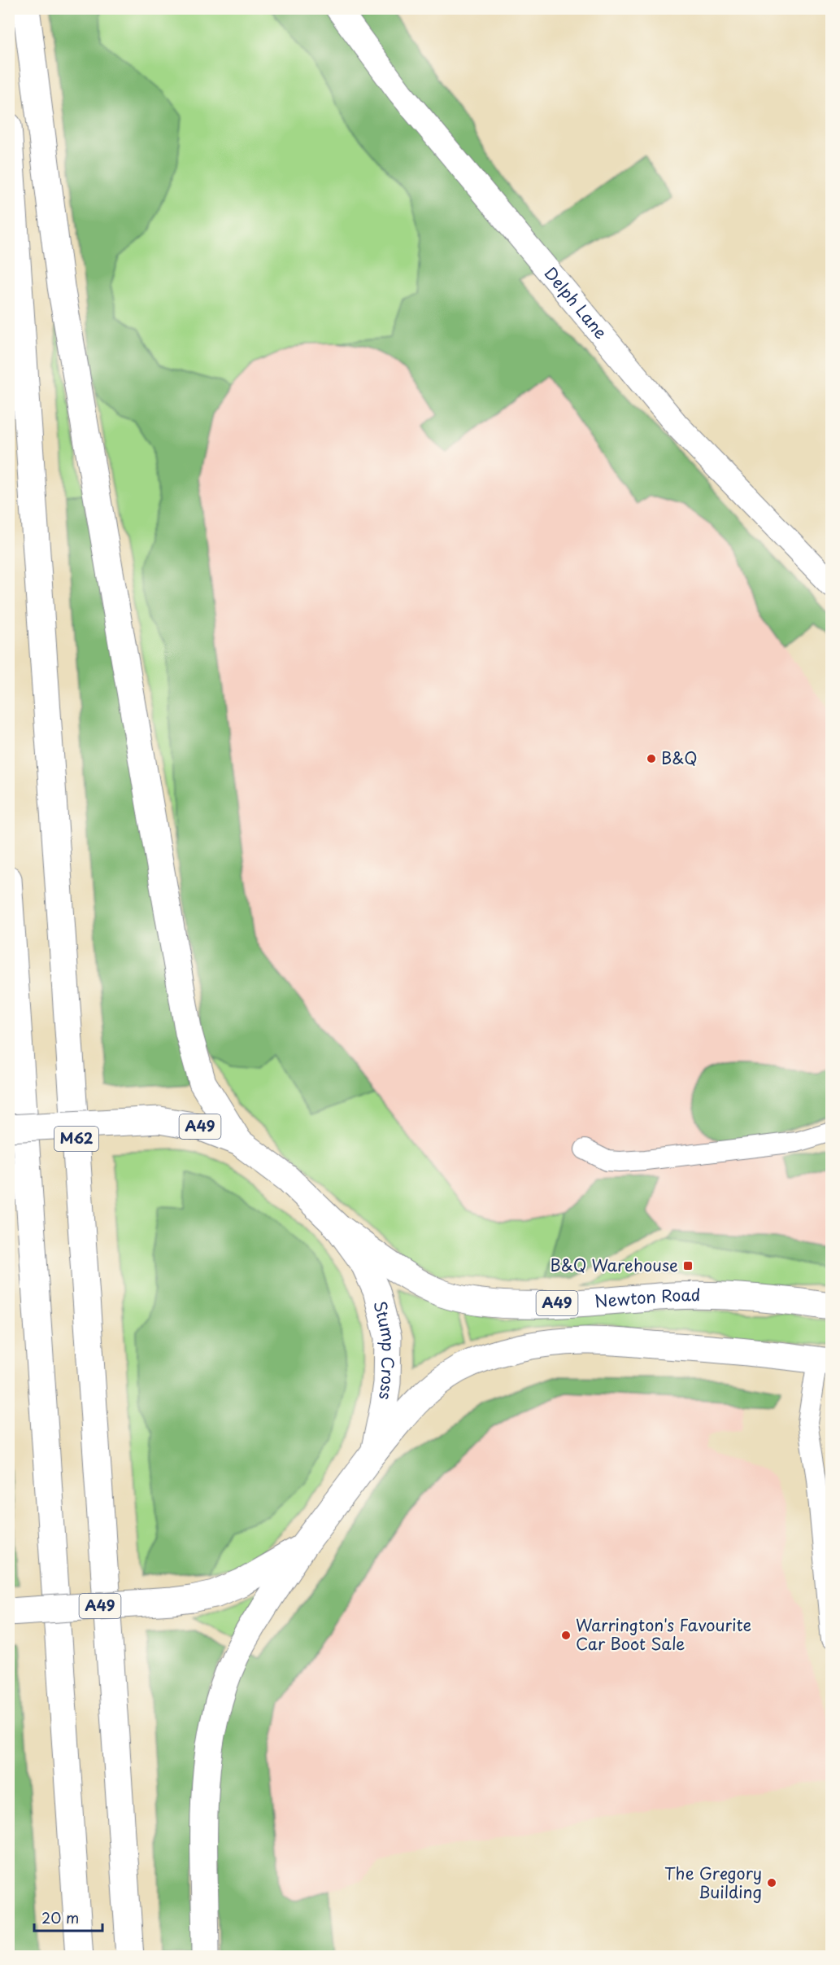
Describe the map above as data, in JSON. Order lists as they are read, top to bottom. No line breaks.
{"streets":{"main road":["A49","M62","Newton Road","Stump Cross"],"street":["Delph Lane"]},"crossings":[["A49","Stump Cross"],["Newton Road","Stump Cross"]],"places":{"other":["B&Q","Warrington's Favourite Car Boot Sale","The Gregory Building"],"transit":["B&Q Warehouse"]},"scale_bar":"20 m"}
